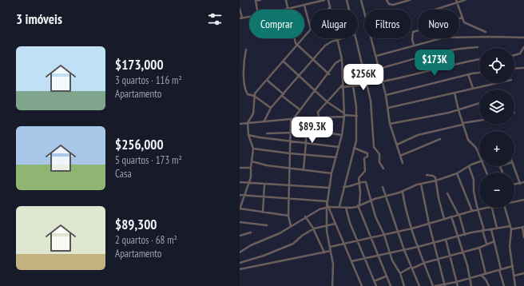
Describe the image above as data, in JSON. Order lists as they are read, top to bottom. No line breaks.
{"page":{"heading":"3 imóveis","chip":["Comprar","Alugar","Filtros","Novo"],"list":[{"name":"$173,000","note":"3 quartos · 116 m² · Apartamento"},{"name":"$256,000","note":"5 quartos · 173 m² · Casa"},{"name":"$89,300","note":"2 quartos · 68 m² · Apartamento"}],"map_buttons":["+","−"],"price":["$173K","$256K","$89.3K"]}}
